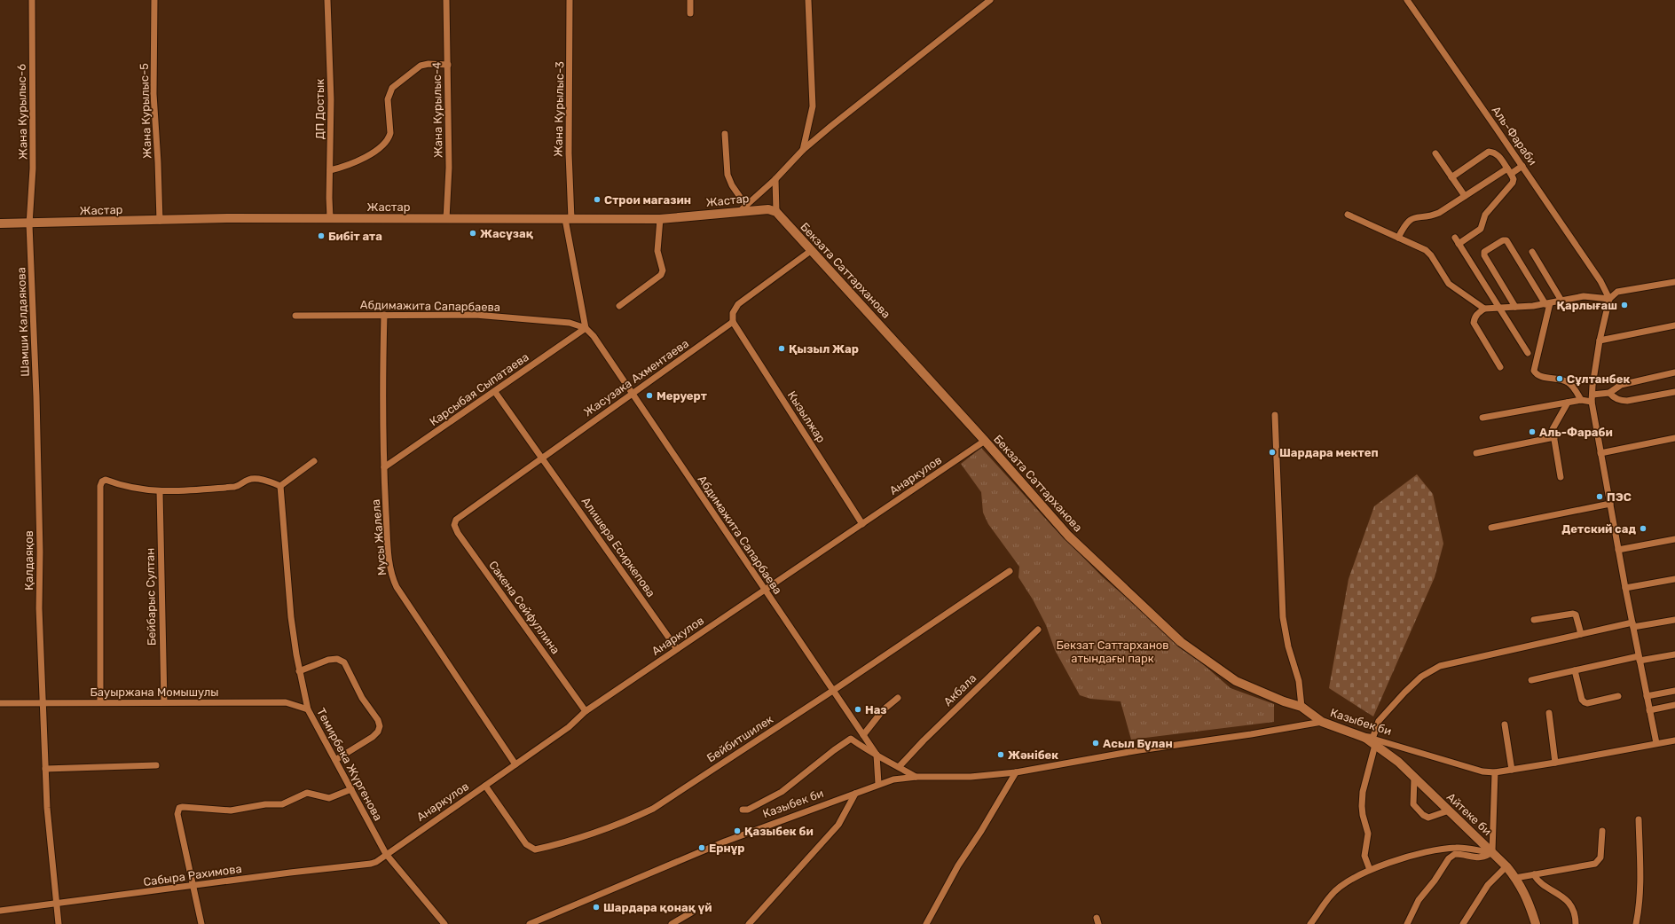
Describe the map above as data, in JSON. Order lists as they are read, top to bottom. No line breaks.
{"streets":{"street":["ДП Достык","Жана Курылыс-3","Жана Курылыс-4","Жана Курылыс-5","Жана Курылыс-6","Аль-Фараби","Жастар","Бекзата Саттарханова","Абдимажита Сапарбаева","Шамши Калдаякова","Жасузака Ахментаева","Карсыбая Сыпатаева","Кызылжар","Анаркулов","Мусы Жалела","Алишера Есиркепова","Қалдаяқов","Бейбарыс Султан","Сакена Сейфуллина","Акбала","Бауыржана Момышулы","Казыбек би","Бейбитшилек","Темирбека Жүргенова","Айтеке би","Сабыра Рахимова"]},"crossings":[["ДП Достык","Жастар"],["Жана Курылыс-3","Жастар"],["Жана Курылыс-4","Жастар"],["Жана Курылыс-5","Жастар"],["Жана Курылыс-6","Жастар"],["Жана Курылыс-6","Шамши Калдаякова"],["Жастар","Бекзата Саттарханова"],["Жастар","Шамши Калдаякова"],["Бекзата Саттарханова","Анаркулов"],["Бекзата Саттарханова","Казыбек би"],["Абдимажита Сапарбаева","Жасузака Ахментаева"],["Абдимажита Сапарбаева","Карсыбая Сыпатаева"],["Абдимажита Сапарбаева","Анаркулов"],["Абдимажита Сапарбаева","Мусы Жалела"],["Абдимажита Сапарбаева","Бейбитшилек"],["Шамши Калдаякова","Қалдаяқов"],["Жасузака Ахментаева","Кызылжар"],["Жасузака Ахментаева","Алишера Есиркепова"],["Жасузака Ахментаева","Сакена Сейфуллина"],["Карсыбая Сыпатаева","Мусы Жалела"],["Карсыбая Сыпатаева","Алишера Есиркепова"],["Кызылжар","Анаркулов"],["Анаркулов","Мусы Жалела"],["Анаркулов","Алишера Есиркепова"],["Анаркулов","Сакена Сейфуллина"],["Анаркулов","Бейбитшилек"],["Анаркулов","Темирбека Жүргенова"],["Анаркулов","Сабыра Рахимова"],["Қалдаяқов","Бауыржана Момышулы"],["Қалдаяқов","Сабыра Рахимова"],["Бейбарыс Султан","Бауыржана Момышулы"],["Бауыржана Момышулы","Темирбека Жүргенова"],["Казыбек би","Айтеке би"],["Темирбека Жүргенова","Сабыра Рахимова"]],"parks":["Бекзат Саттарханов атындағы парк"],"places":["Строи магазин","Жасұзақ","Бибіт ата","Қарлығаш","Қызыл Жар","Сұлтанбек","Меруерт","Аль-Фараби","Шардара мектеп","ПЭС","Детский сад","Наз","Асыл Бұлан","Жәнібек","Қазыбек би","Ернұр","Шардара қонақ үй"]}
